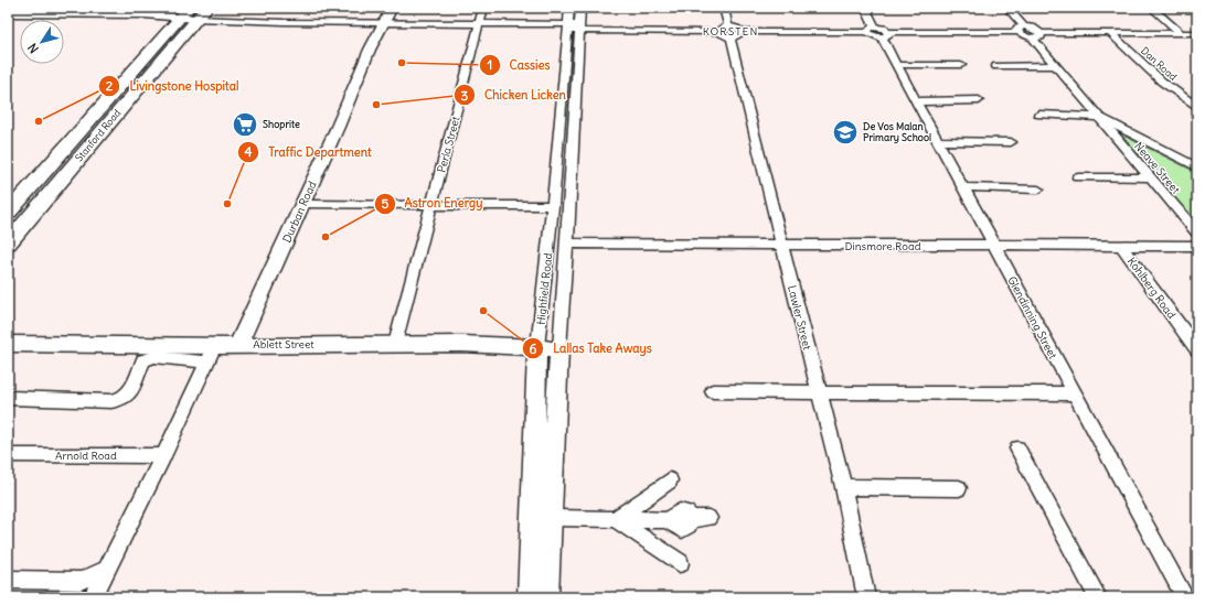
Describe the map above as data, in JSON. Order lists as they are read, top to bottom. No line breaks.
{"streets":{"main road":["Stanford Road"],"street":["Dan Road","Perla Street","Neave Street","Durban Road","Dinsmore Road","Kohlberg Road","Highfield Road","Lawler Street","Glendinning Street","Ablett Street","Arnold Road"]},"crossings":[["Perla Street","Ablett Street"],["Durban Road","Ablett Street"],["Dinsmore Road","Kohlberg Road"],["Dinsmore Road","Highfield Road"],["Dinsmore Road","Lawler Street"],["Dinsmore Road","Glendinning Street"],["Highfield Road","Ablett Street"]],"districts":["KORSTEN"],"places":{"other":["Cassies","Chicken Licken","Livingstone Hospital","Traffic Department","Astron Energy","Lallas Take Aways"],"supermarket":["Shoprite"],"school or university":["De Vos Malan Primary School"]},"north":"bottom left"}
